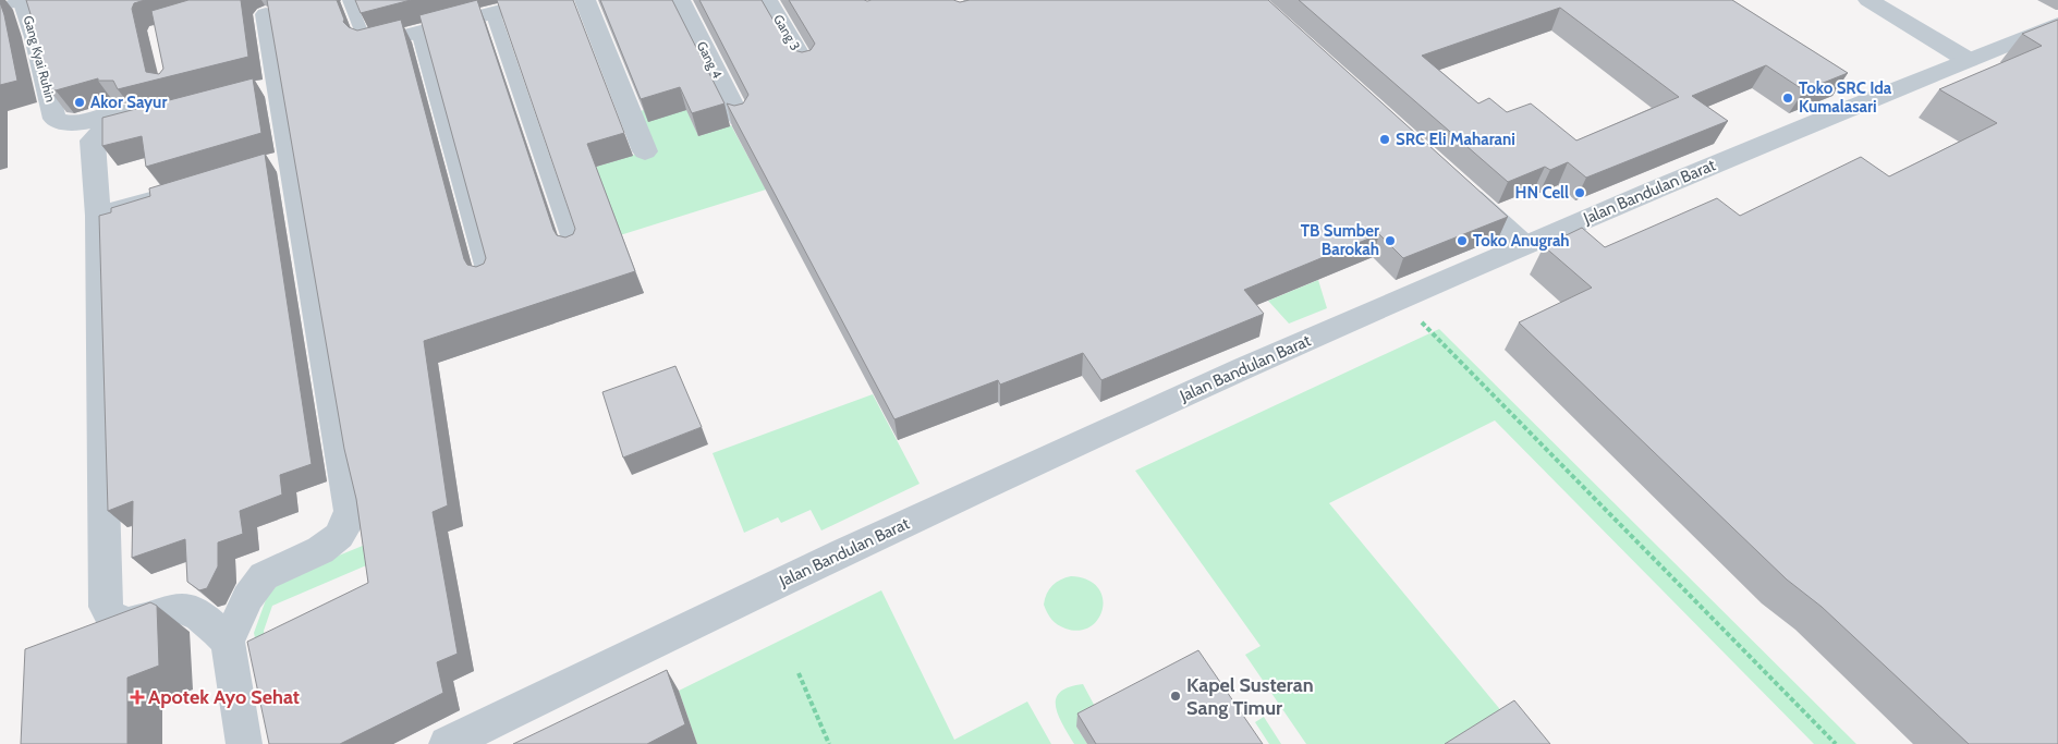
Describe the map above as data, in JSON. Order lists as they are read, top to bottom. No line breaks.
{"streets":{"street":["Gang 3","Gang Kyai Ruhin","Gang 4","Jalan Bandulan Barat"]},"places":{"other":["Toko SRC Ida Kumalasari","Akor Sayur","SRC Eli Maharani","HN Cell","TB Sumber Barokah","Toko Anugrah","Kapel Susteran Sang Timur"],"health":["Apotek Ayo Sehat"]}}
